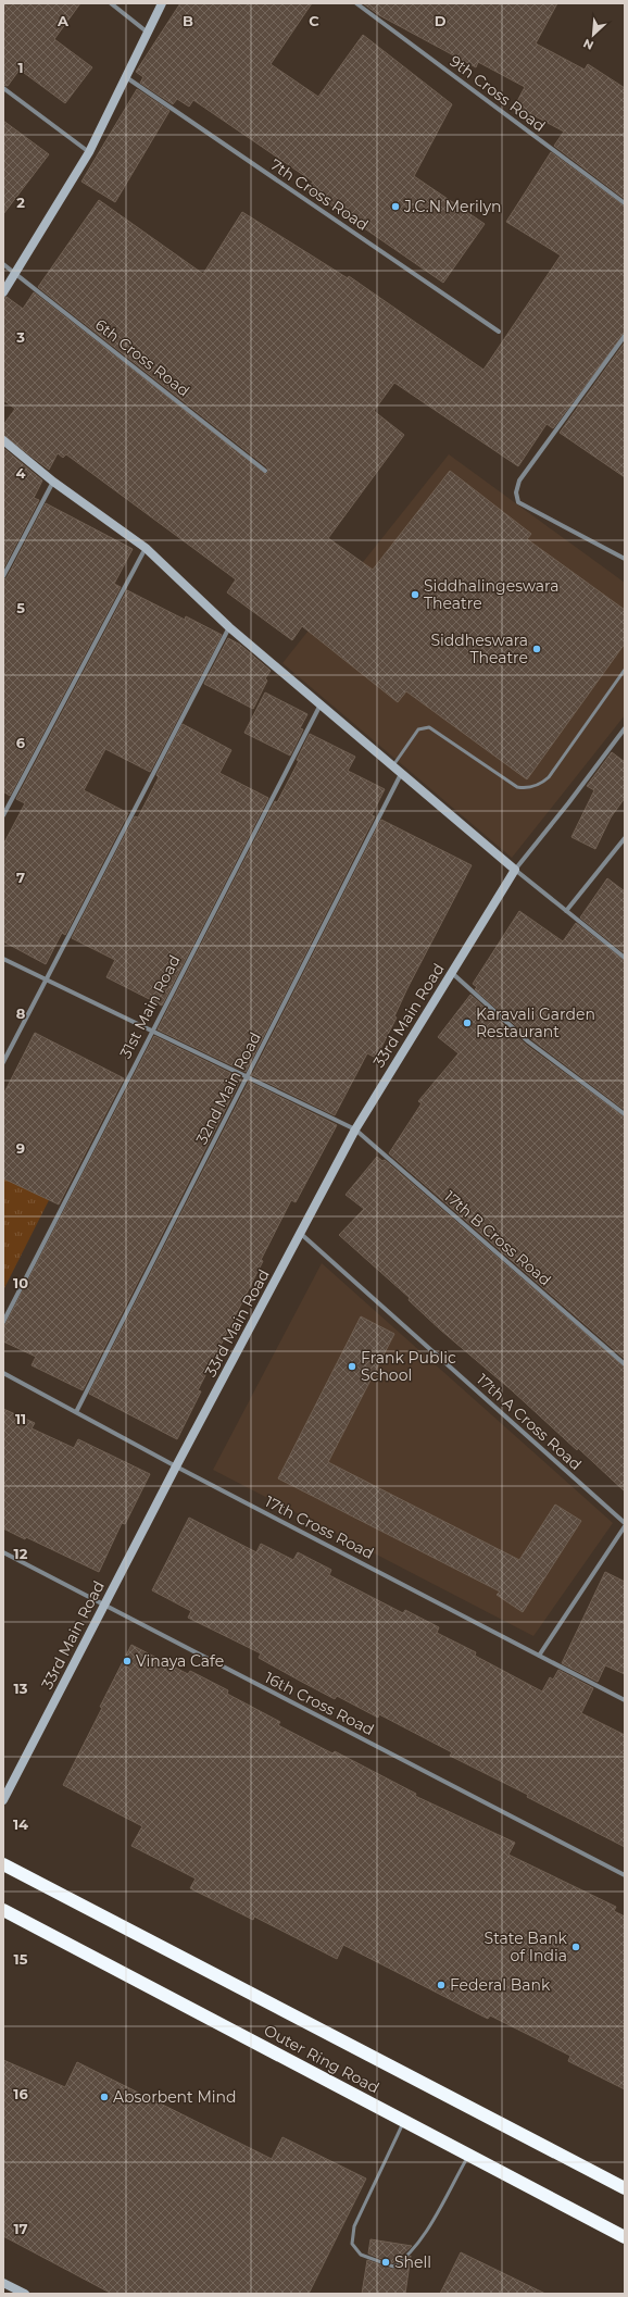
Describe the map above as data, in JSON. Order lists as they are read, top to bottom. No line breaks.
{"streets":{"highway":["Outer Ring Road"],"street":["9th Cross Road","7th Cross Road","6th Cross Road","31st Main Road","33rd Main Road","32nd Main Road","17th B Cross Road","17th A Cross Road","17th Cross Road","16th Cross Road"]},"crossings":[["31st Main Road","17th B Cross Road"],["33rd Main Road","17th B Cross Road"],["33rd Main Road","17th A Cross Road"],["33rd Main Road","17th Cross Road"],["33rd Main Road","16th Cross Road"],["32nd Main Road","17th B Cross Road"],["32nd Main Road","17th Cross Road"]],"places":["J.C.N Merilyn","Siddhalingeswara Theatre","Siddheswara Theatre","Karavali Garden Restaurant","Frank Public School","Vinaya Cafe","State Bank of India","Federal Bank","Absorbent Mind","Shell"],"north":"bottom left","grid":{"columns":["A","B","C","D"],"rows":["1","2","3","4","5","6","7","8","9","10","11","12","13","14","15","16","17"]}}
